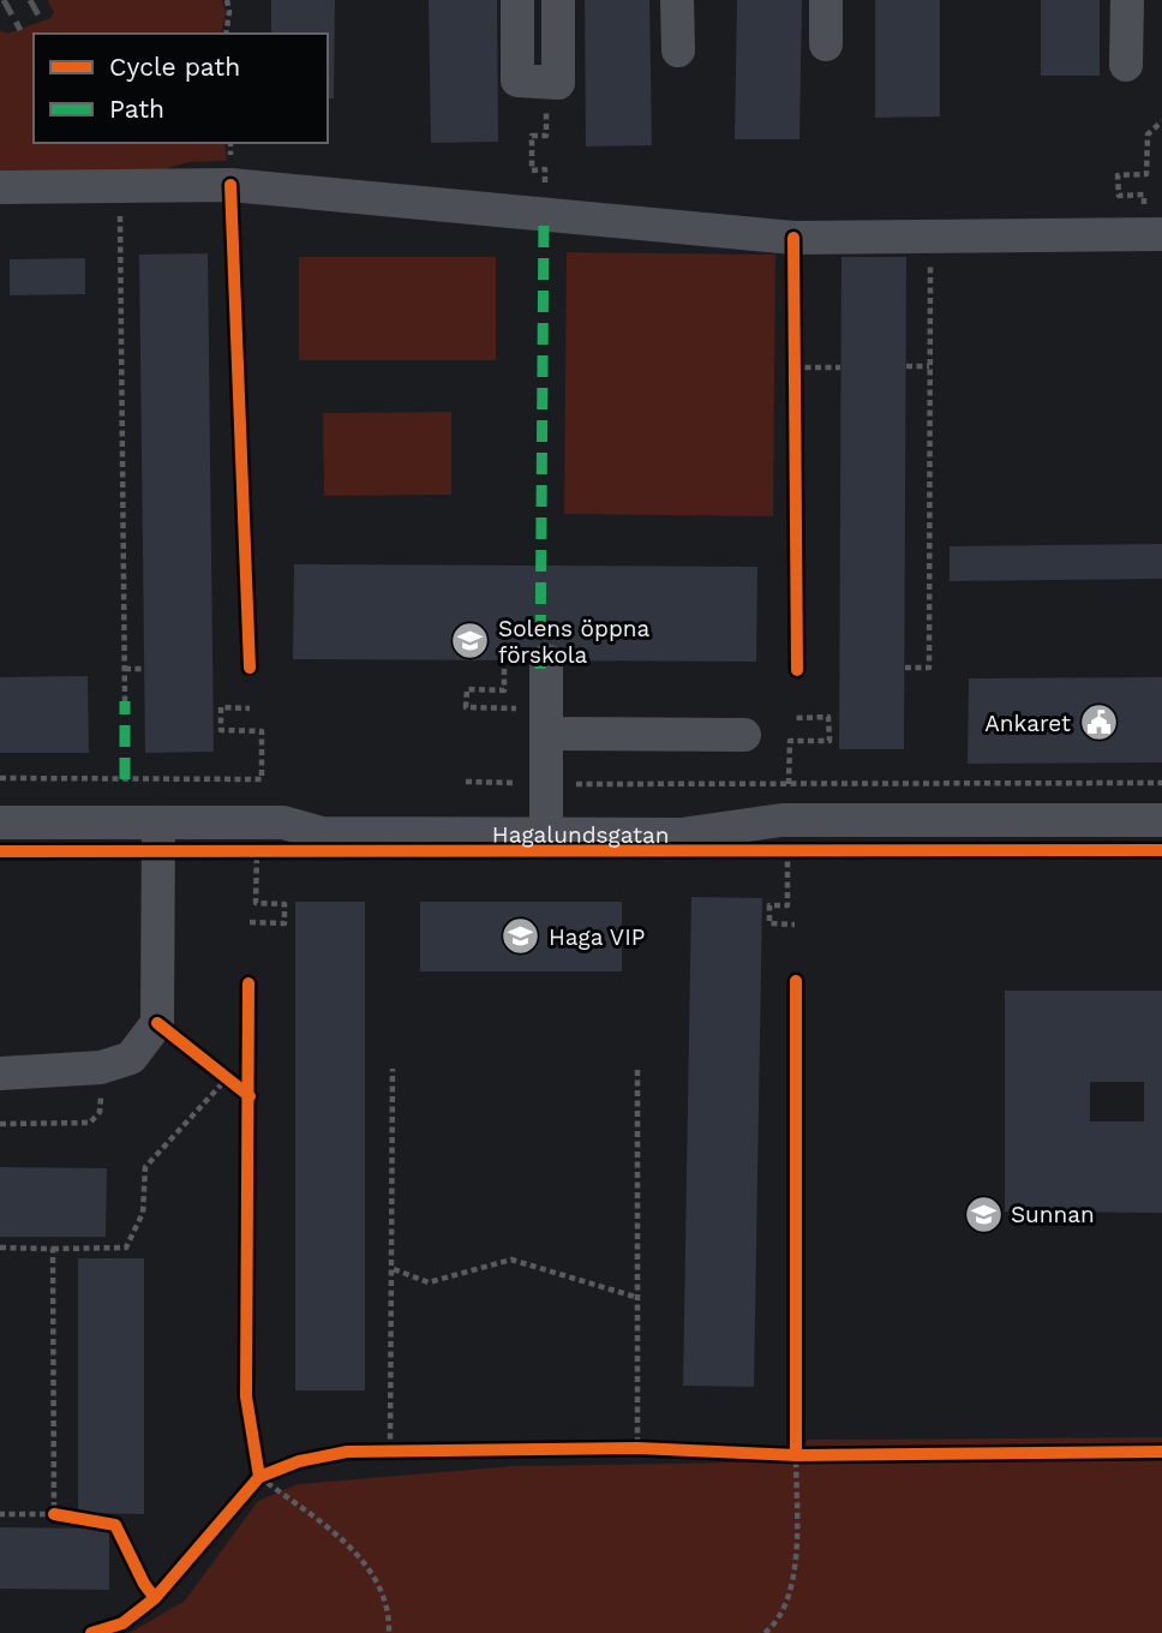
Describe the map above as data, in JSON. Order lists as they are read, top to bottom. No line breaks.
{"streets":{"street":["Hagalundsgatan"]},"places":{"school or university":["Solens öppna förskola","Haga VIP","Sunnan"],"public building":["Ankaret"]},"legend":["Cycle path","Path"]}
